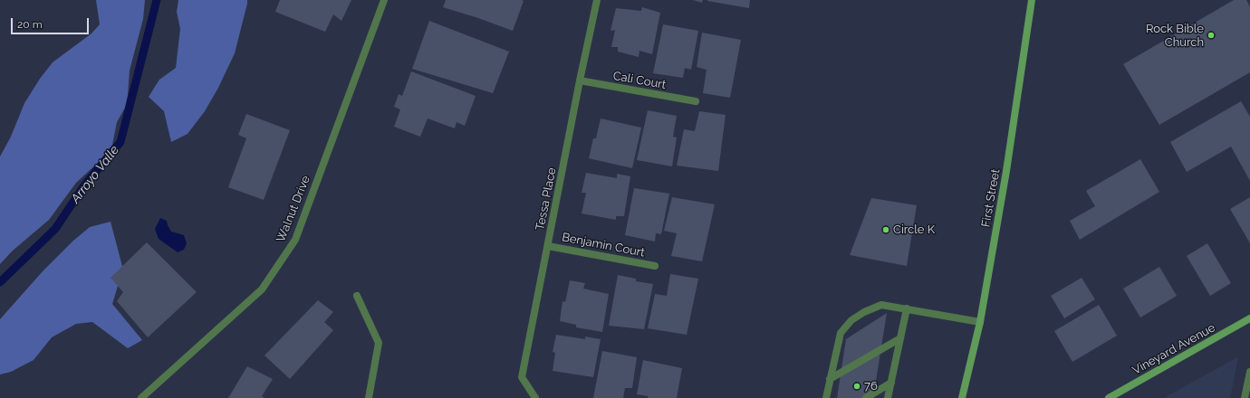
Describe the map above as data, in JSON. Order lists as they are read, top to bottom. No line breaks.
{"streets":{"street":["Cali Court","First Street","Tessa Place","Walnut Drive","Benjamin Court","Vineyard Avenue"]},"crossings":[["Cali Court","Tessa Place"],["Tessa Place","Benjamin Court"]],"water":["Arroyo Valle"],"places":["Rock Bible Church","Circle K","76"],"scale_bar":"20 m"}
